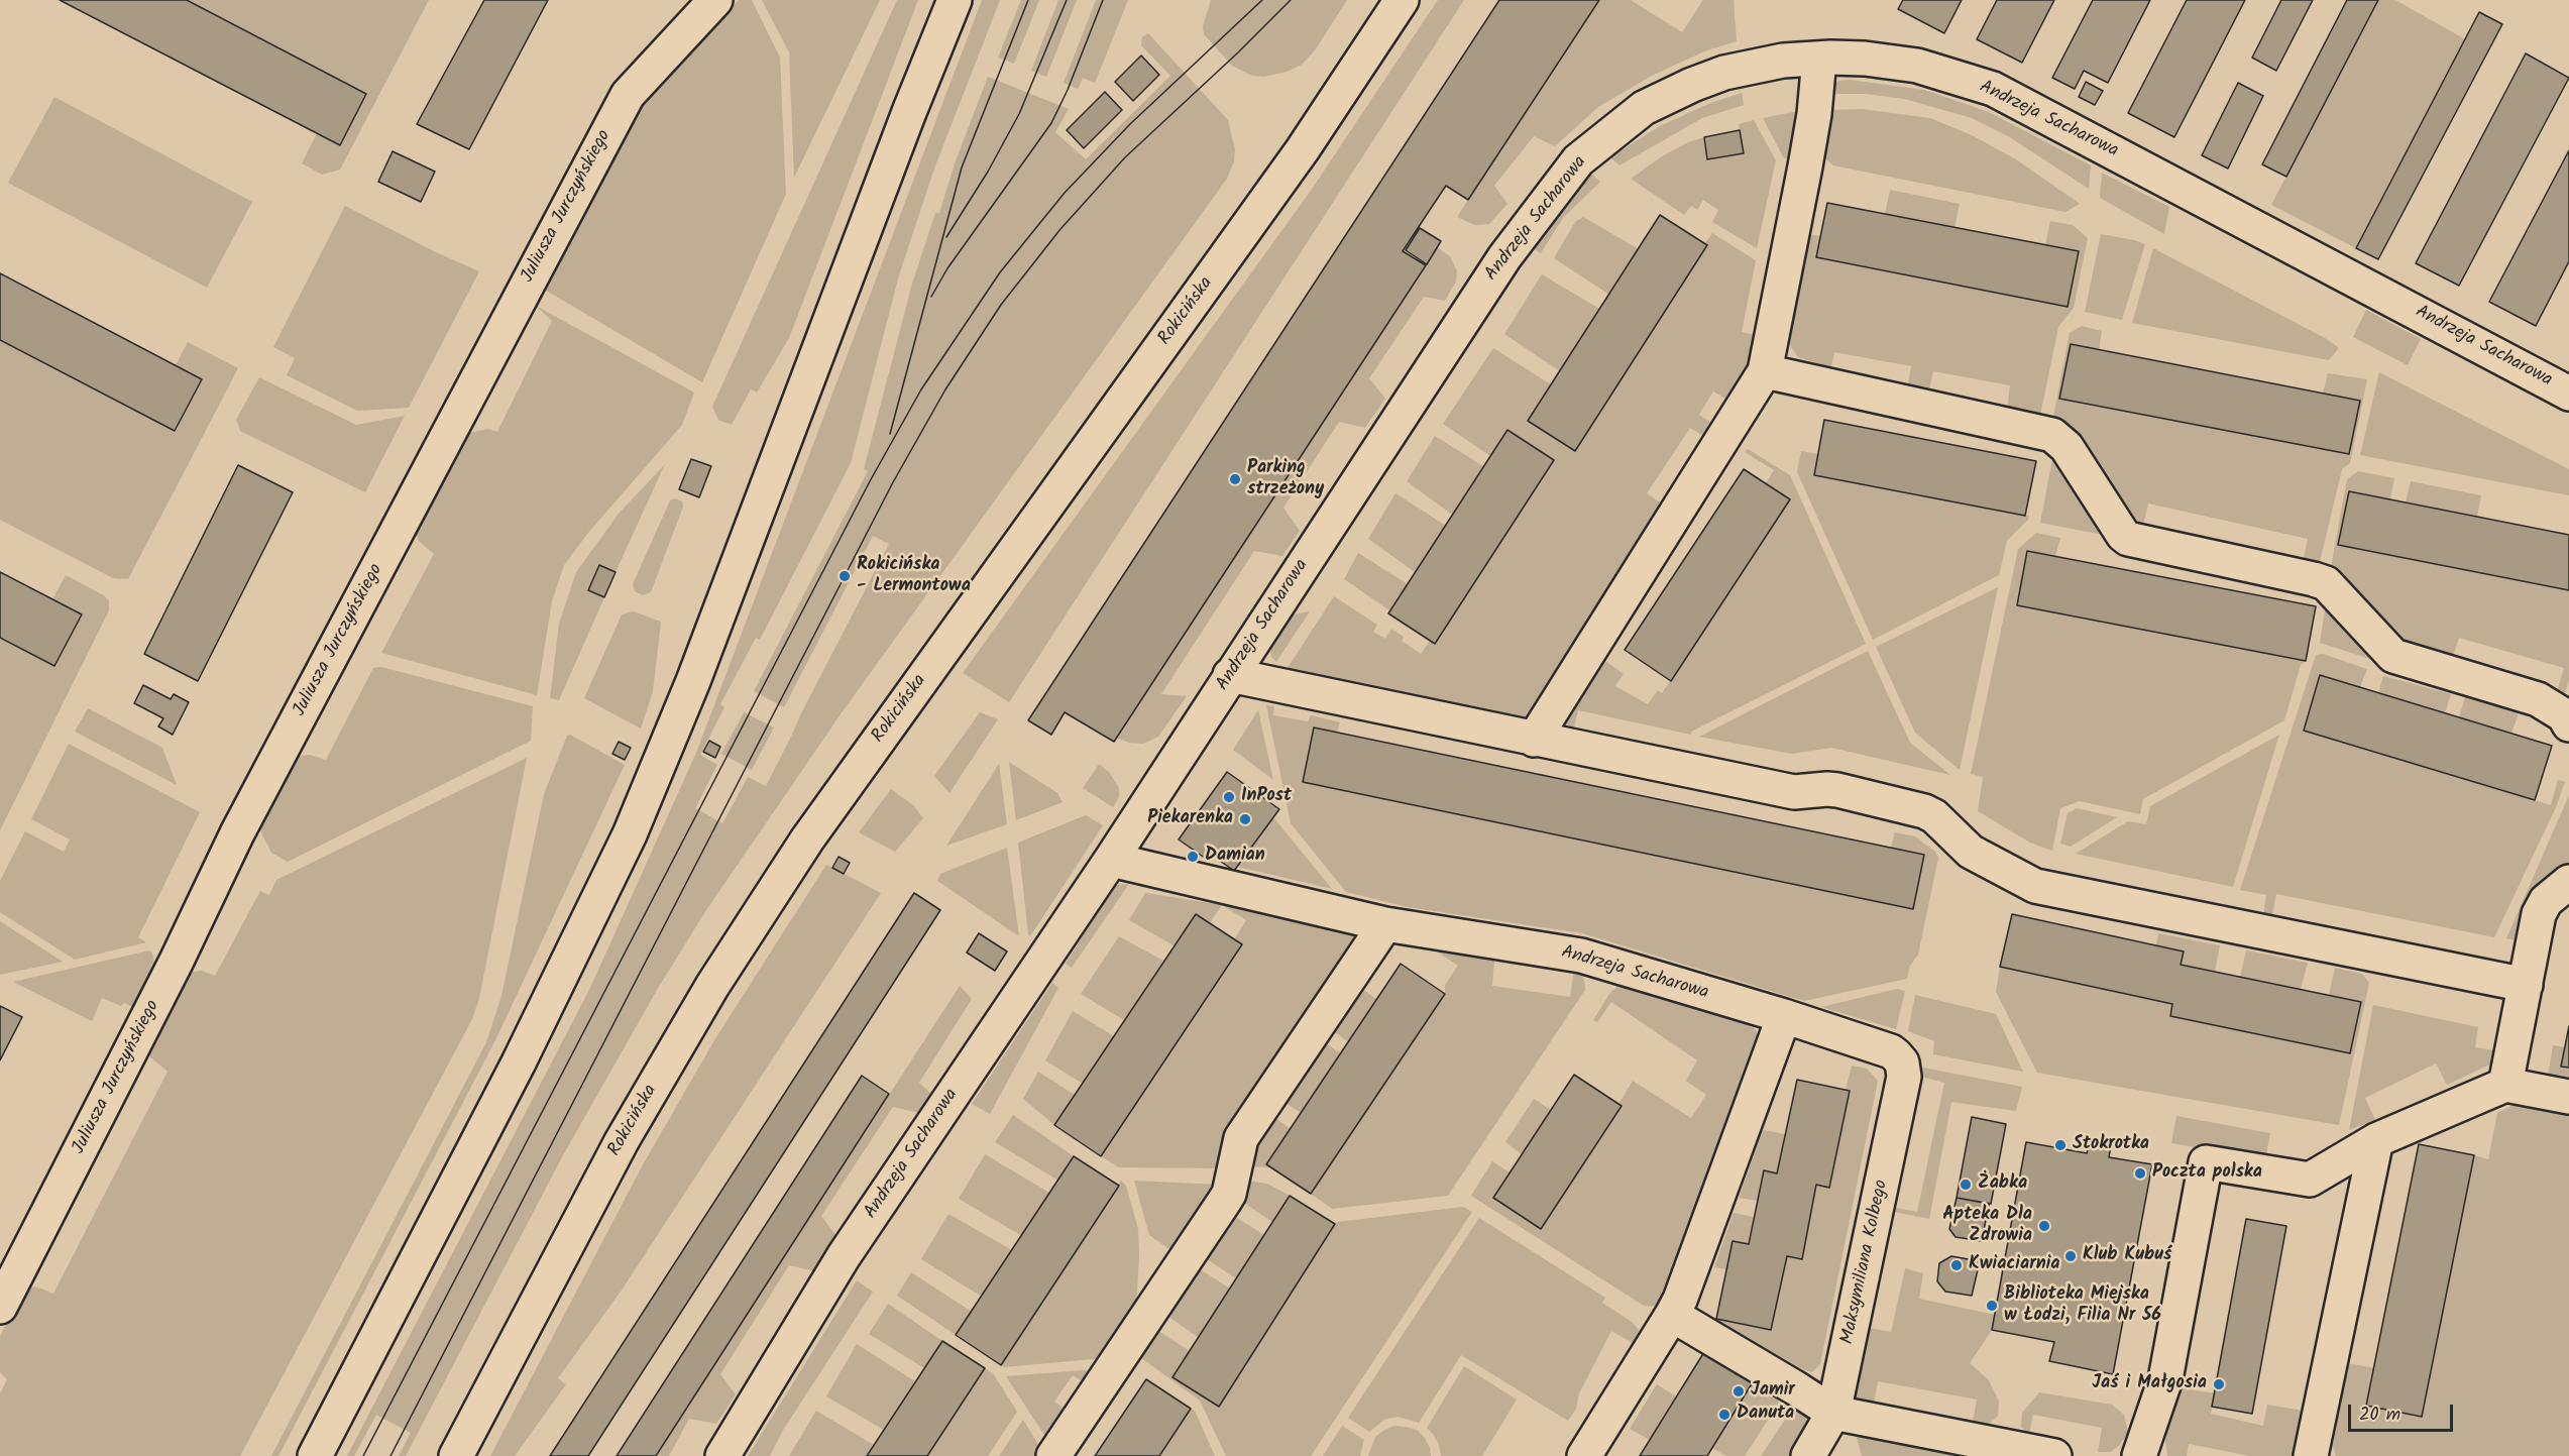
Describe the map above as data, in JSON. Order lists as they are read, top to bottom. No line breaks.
{"streets":{"street":["Andrzeja Sacharowa","Juliusza Jurczyńskiego","Rokicińska","Maksymiliana Kolbego"]},"crossings":[["Andrzeja Sacharowa","Maksymiliana Kolbego"]],"places":["Parking strzeżony","Rokicińska - Lermontowa","InPost","Piekarenka","Damian","Stokrotka","Poczta polska","Żabka","Apteka Dla Zdrowia","Klub Kubuś","Kwiaciarnia","Biblioteka Miejska w Łodzi, Filia Nr 56","Jaś i Małgosia","Jamir","Danuta"],"scale_bar":"20 m"}
